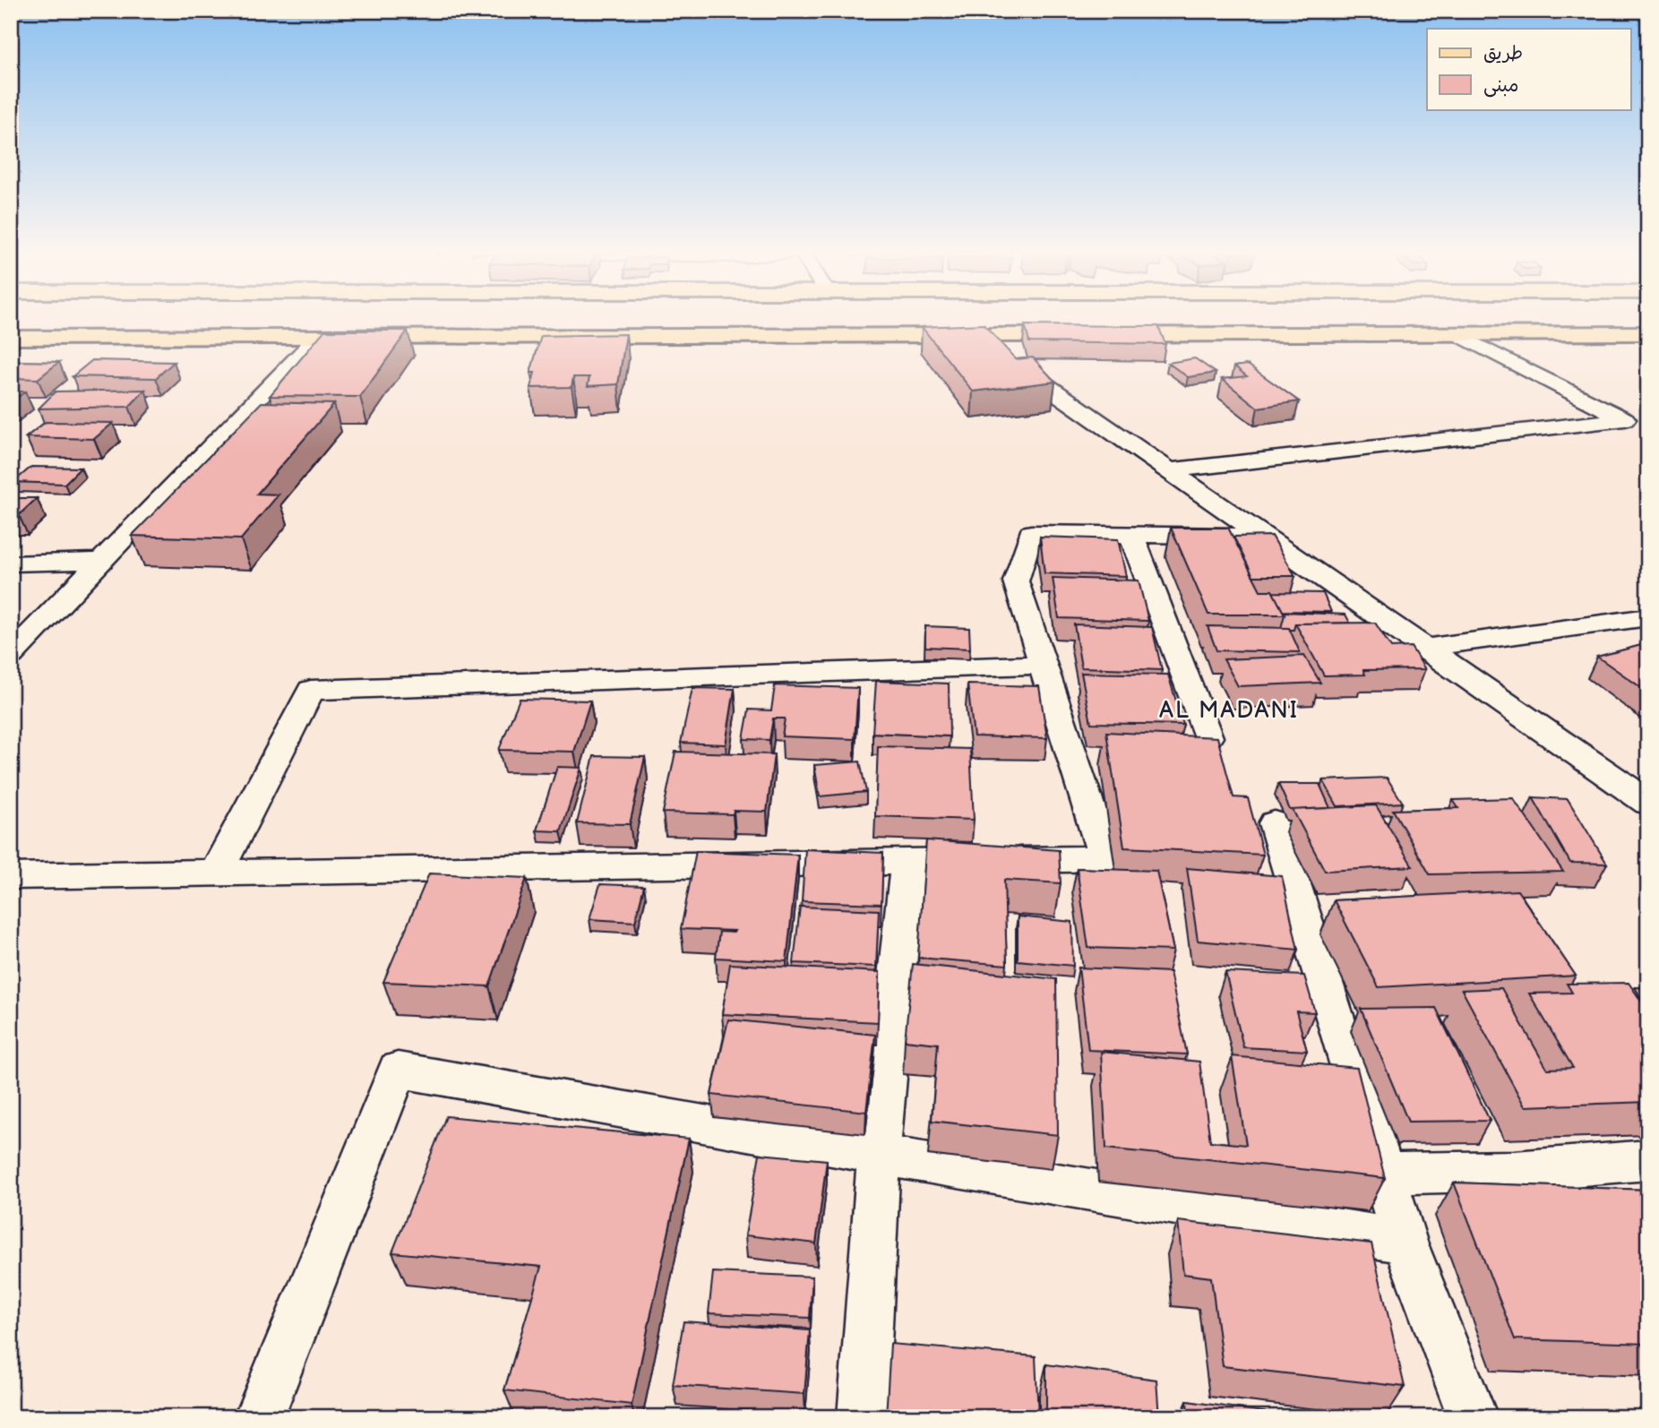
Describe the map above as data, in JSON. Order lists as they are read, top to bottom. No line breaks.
{"districts":["AL MADANI"],"legend":["طريق","مبنى"]}
